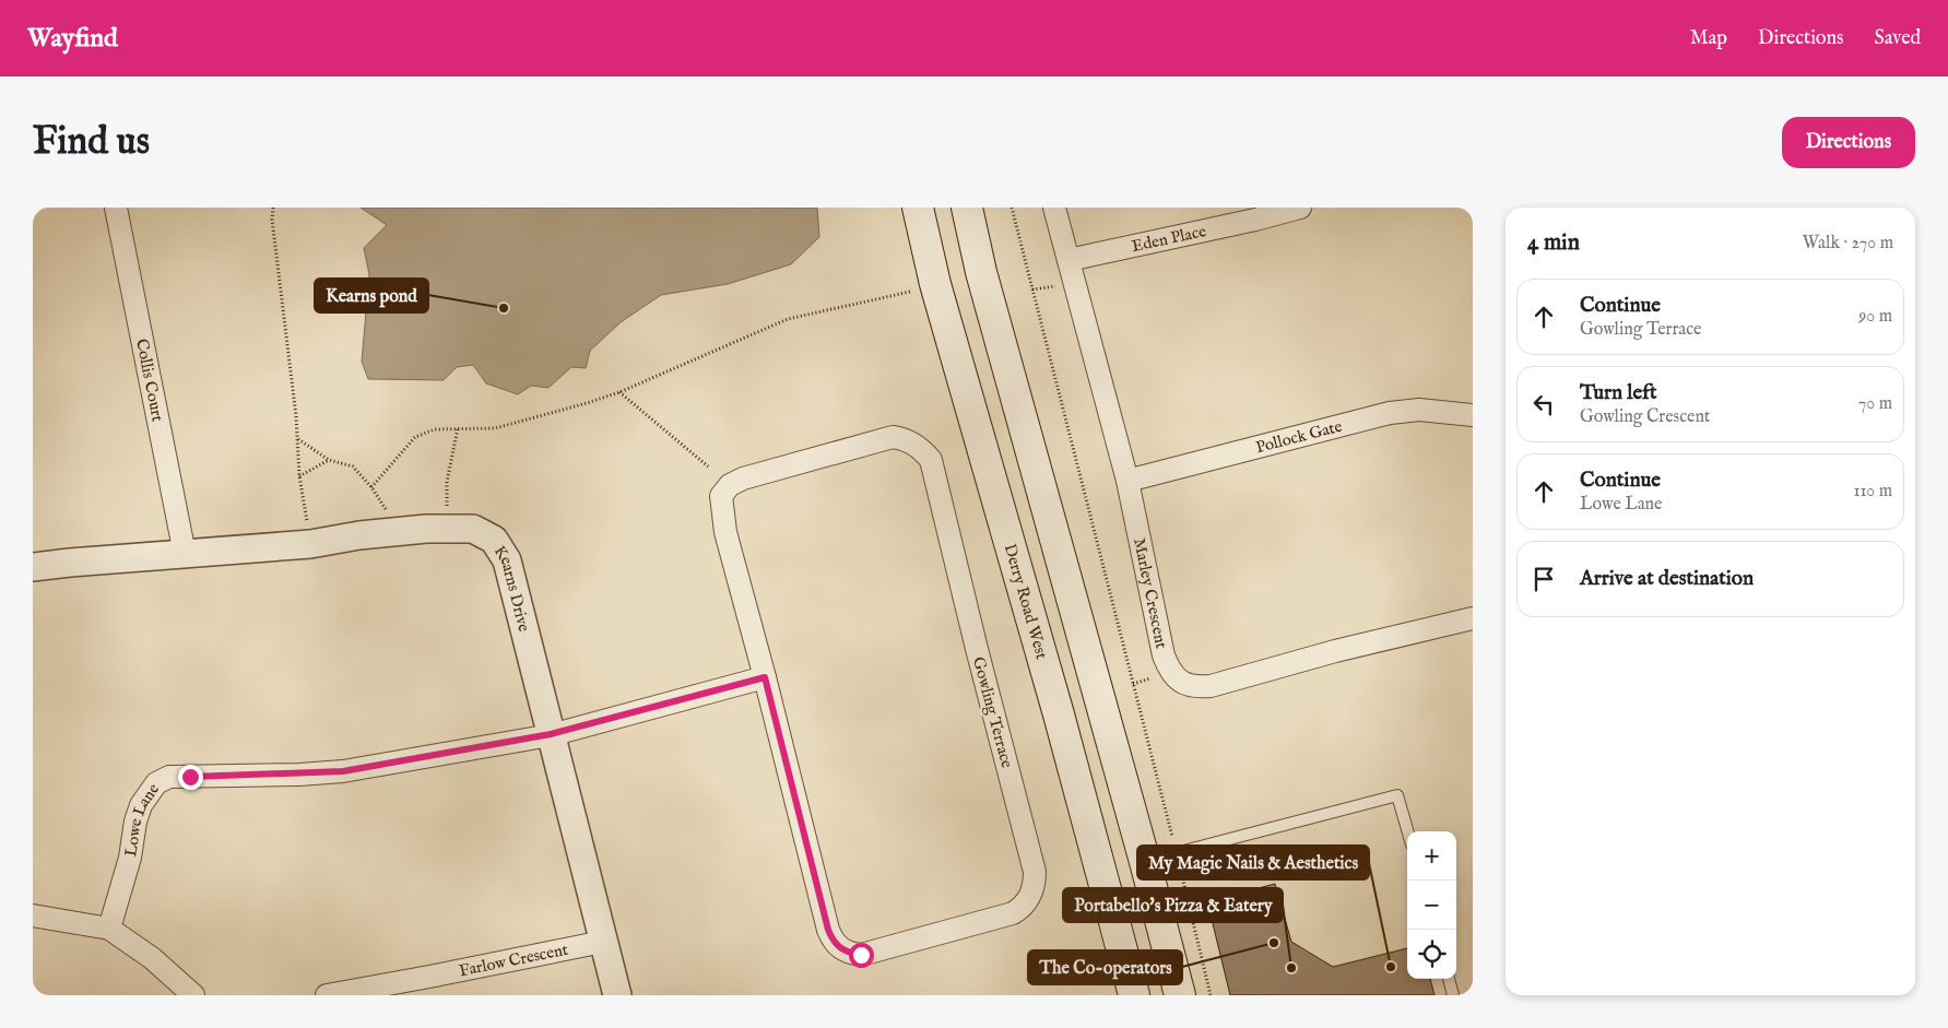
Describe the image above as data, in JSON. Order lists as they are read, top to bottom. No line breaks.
{"streets":{"main road":["Derry Road West"],"street":["Eden Place","Collis Court","Pollock Gate","Kearns Drive","Marley Crescent","Gowling Terrace","Lowe Lane","Farlow Crescent"]},"crossings":[["Eden Place","Marley Crescent"],["Collis Court","Kearns Drive"],["Pollock Gate","Marley Crescent"],["Kearns Drive","Lowe Lane"],["Kearns Drive","Farlow Crescent"],["Gowling Terrace","Lowe Lane"]],"places":["Kearns pond","The Co-operators","My Magic Nails & Aesthetics","Portabello's Pizza & Eatery"],"page":{"header":"Wayfind","nav":["Map","Directions","Saved"],"buttons":"Directions","title":"Find us","heading":["4 min","Walk · 270 m"],"list":[["Continue","Gowling Terrace","90 m"],["Turn left","Gowling Crescent","70 m"],["Continue","Lowe Lane","110 m"],"Arrive at destination"],"map_buttons":["+","−"]}}
